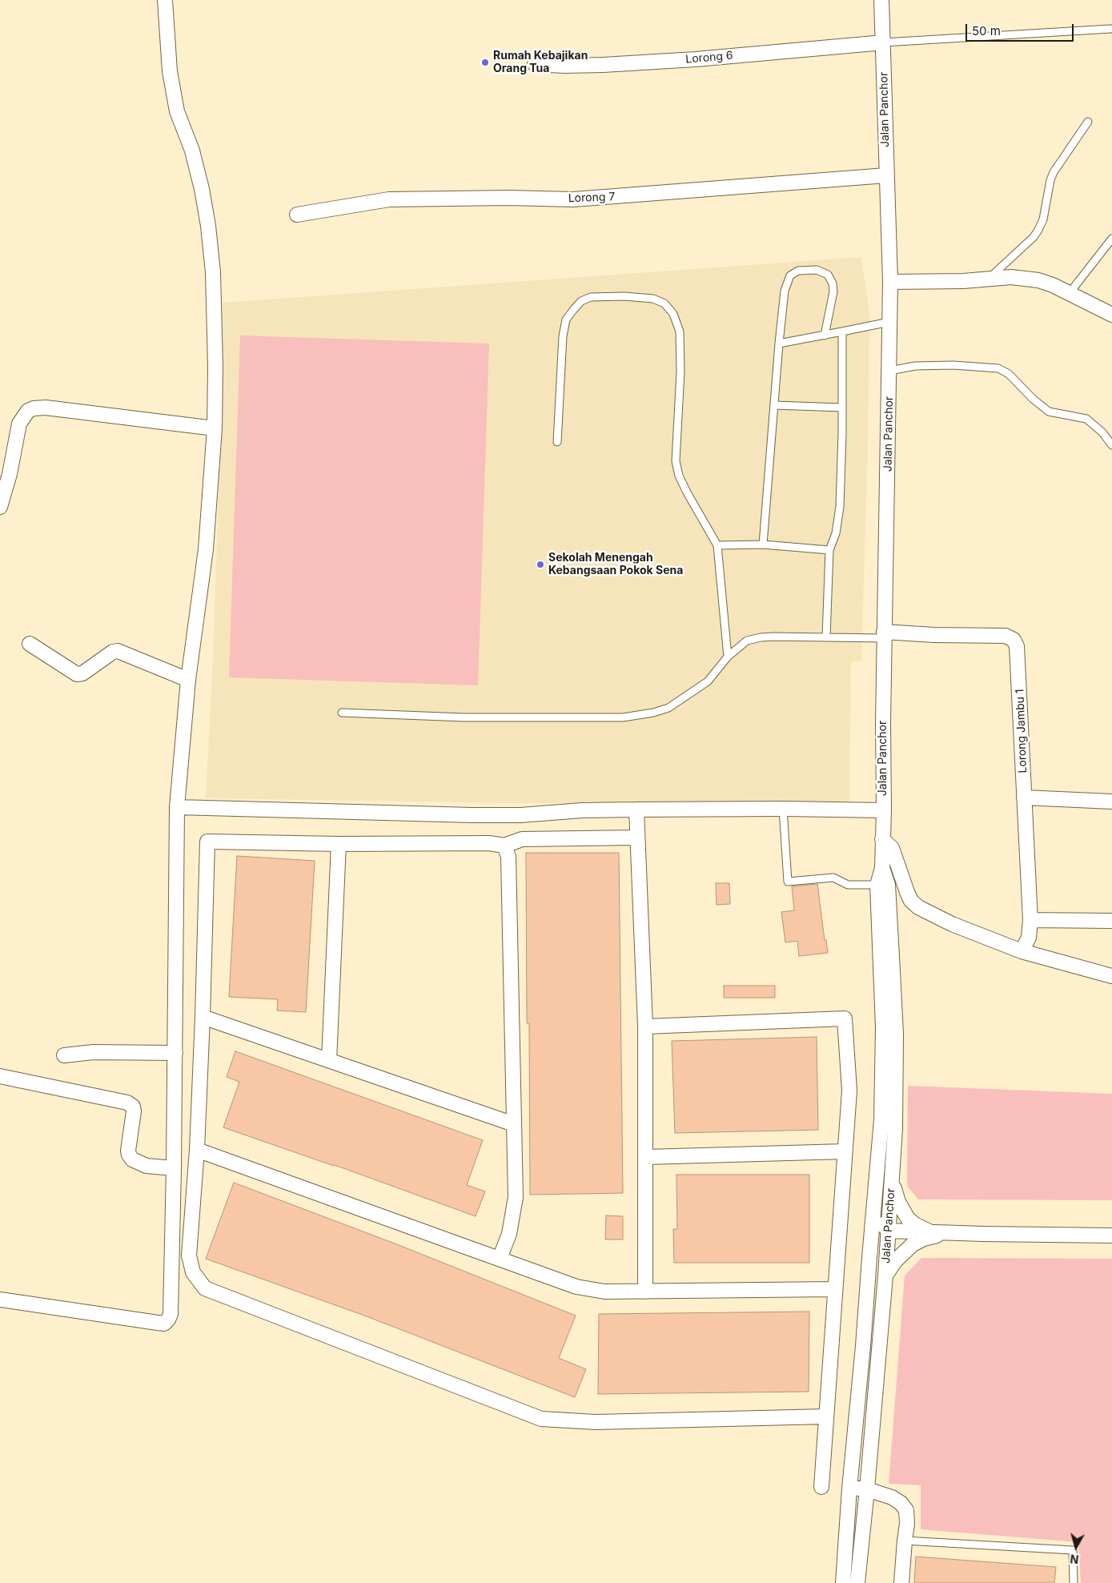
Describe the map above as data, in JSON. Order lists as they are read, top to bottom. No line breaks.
{"streets":{"street":["Lorong 6","Jalan Panchor","Lorong 7","Lorong Jambu 1"]},"crossings":[["Lorong 6","Jalan Panchor"],["Jalan Panchor","Lorong 7"],["Jalan Panchor","Lorong Jambu 1"]],"places":["Rumah Kebajikan Orang Tua","Sekolah Menengah Kebangsaan Pokok Sena"],"scale_bar":"50 m","north":"bottom"}
